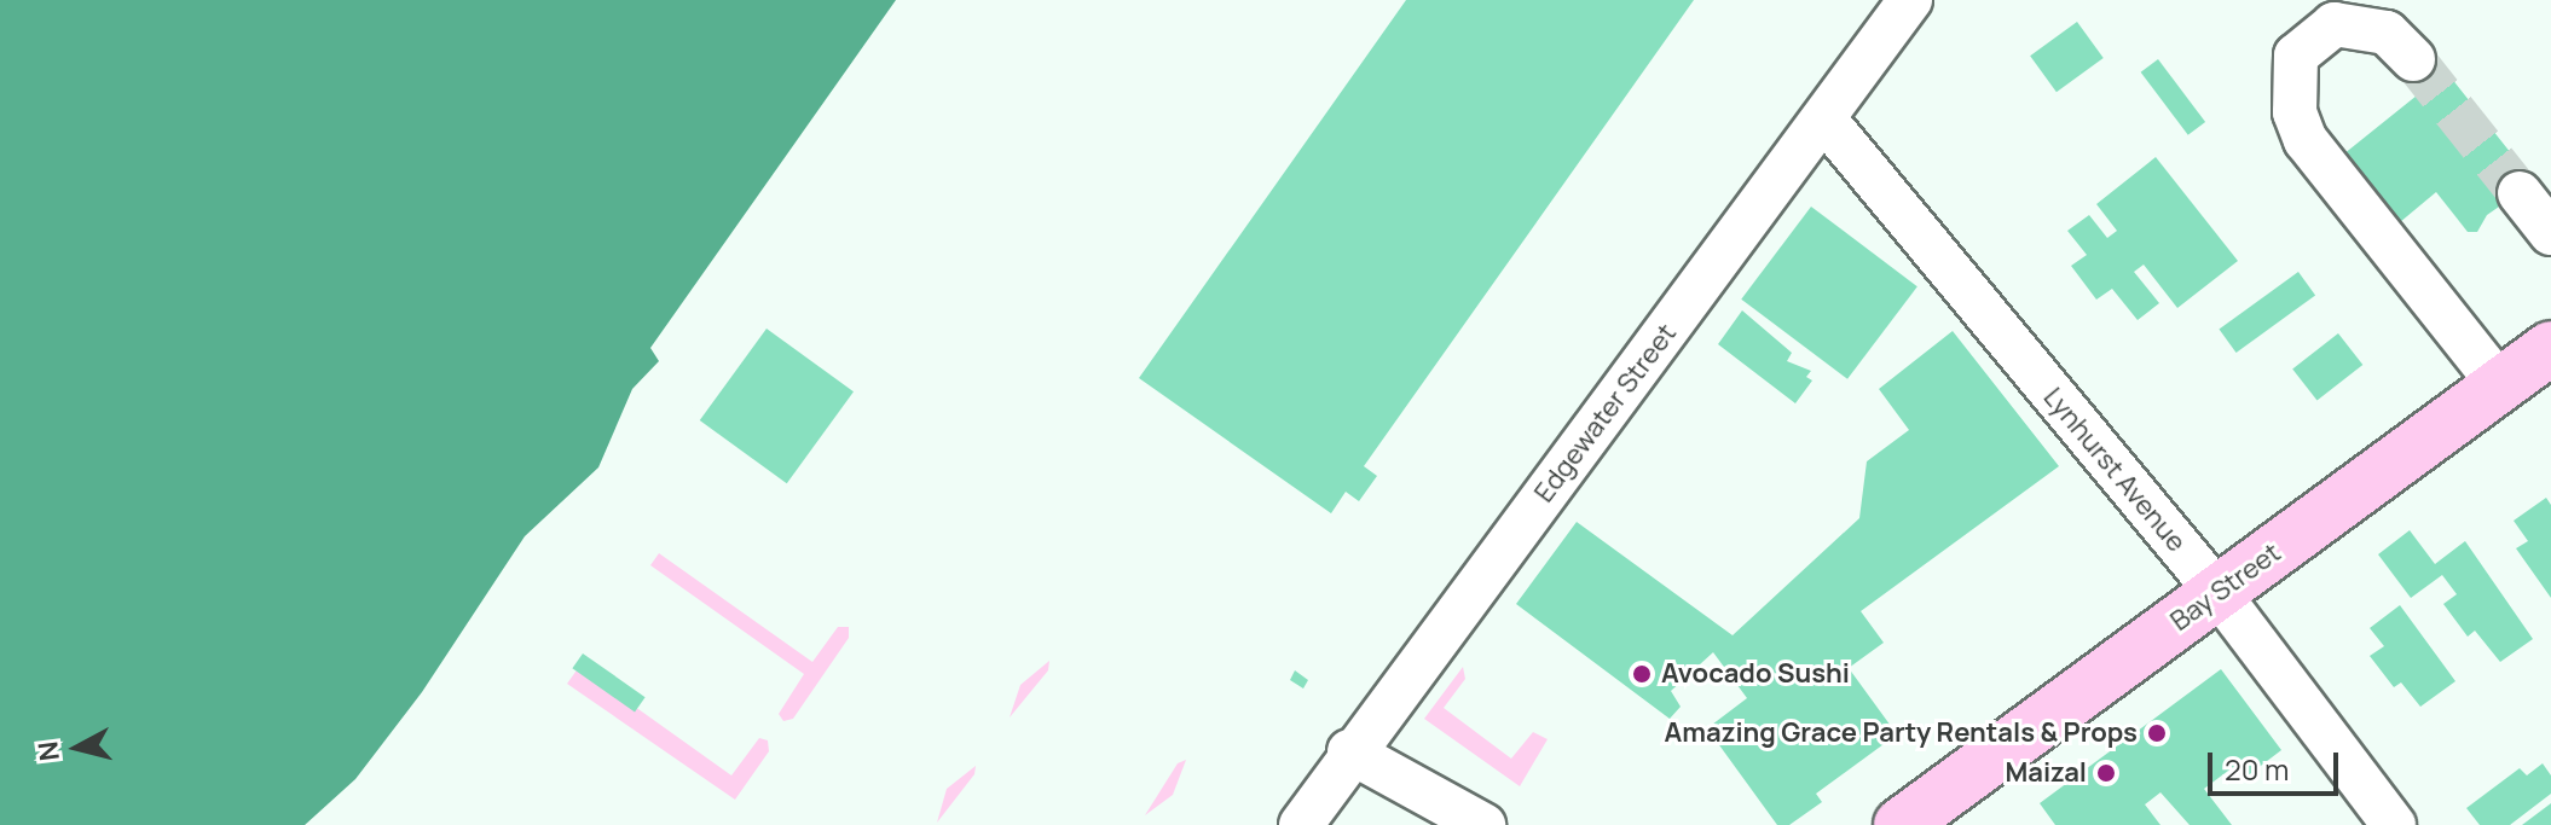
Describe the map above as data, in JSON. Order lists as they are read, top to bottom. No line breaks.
{"streets":{"main road":["Bay Street"],"street":["Edgewater Street","Lynhurst Avenue"]},"crossings":[["Edgewater Street","Lynhurst Avenue"],["Lynhurst Avenue","Bay Street"]],"places":["Avocado Sushi","Amazing Grace Party Rentals & Props","Maizal"],"scale_bar":"20 m","north":"left"}
